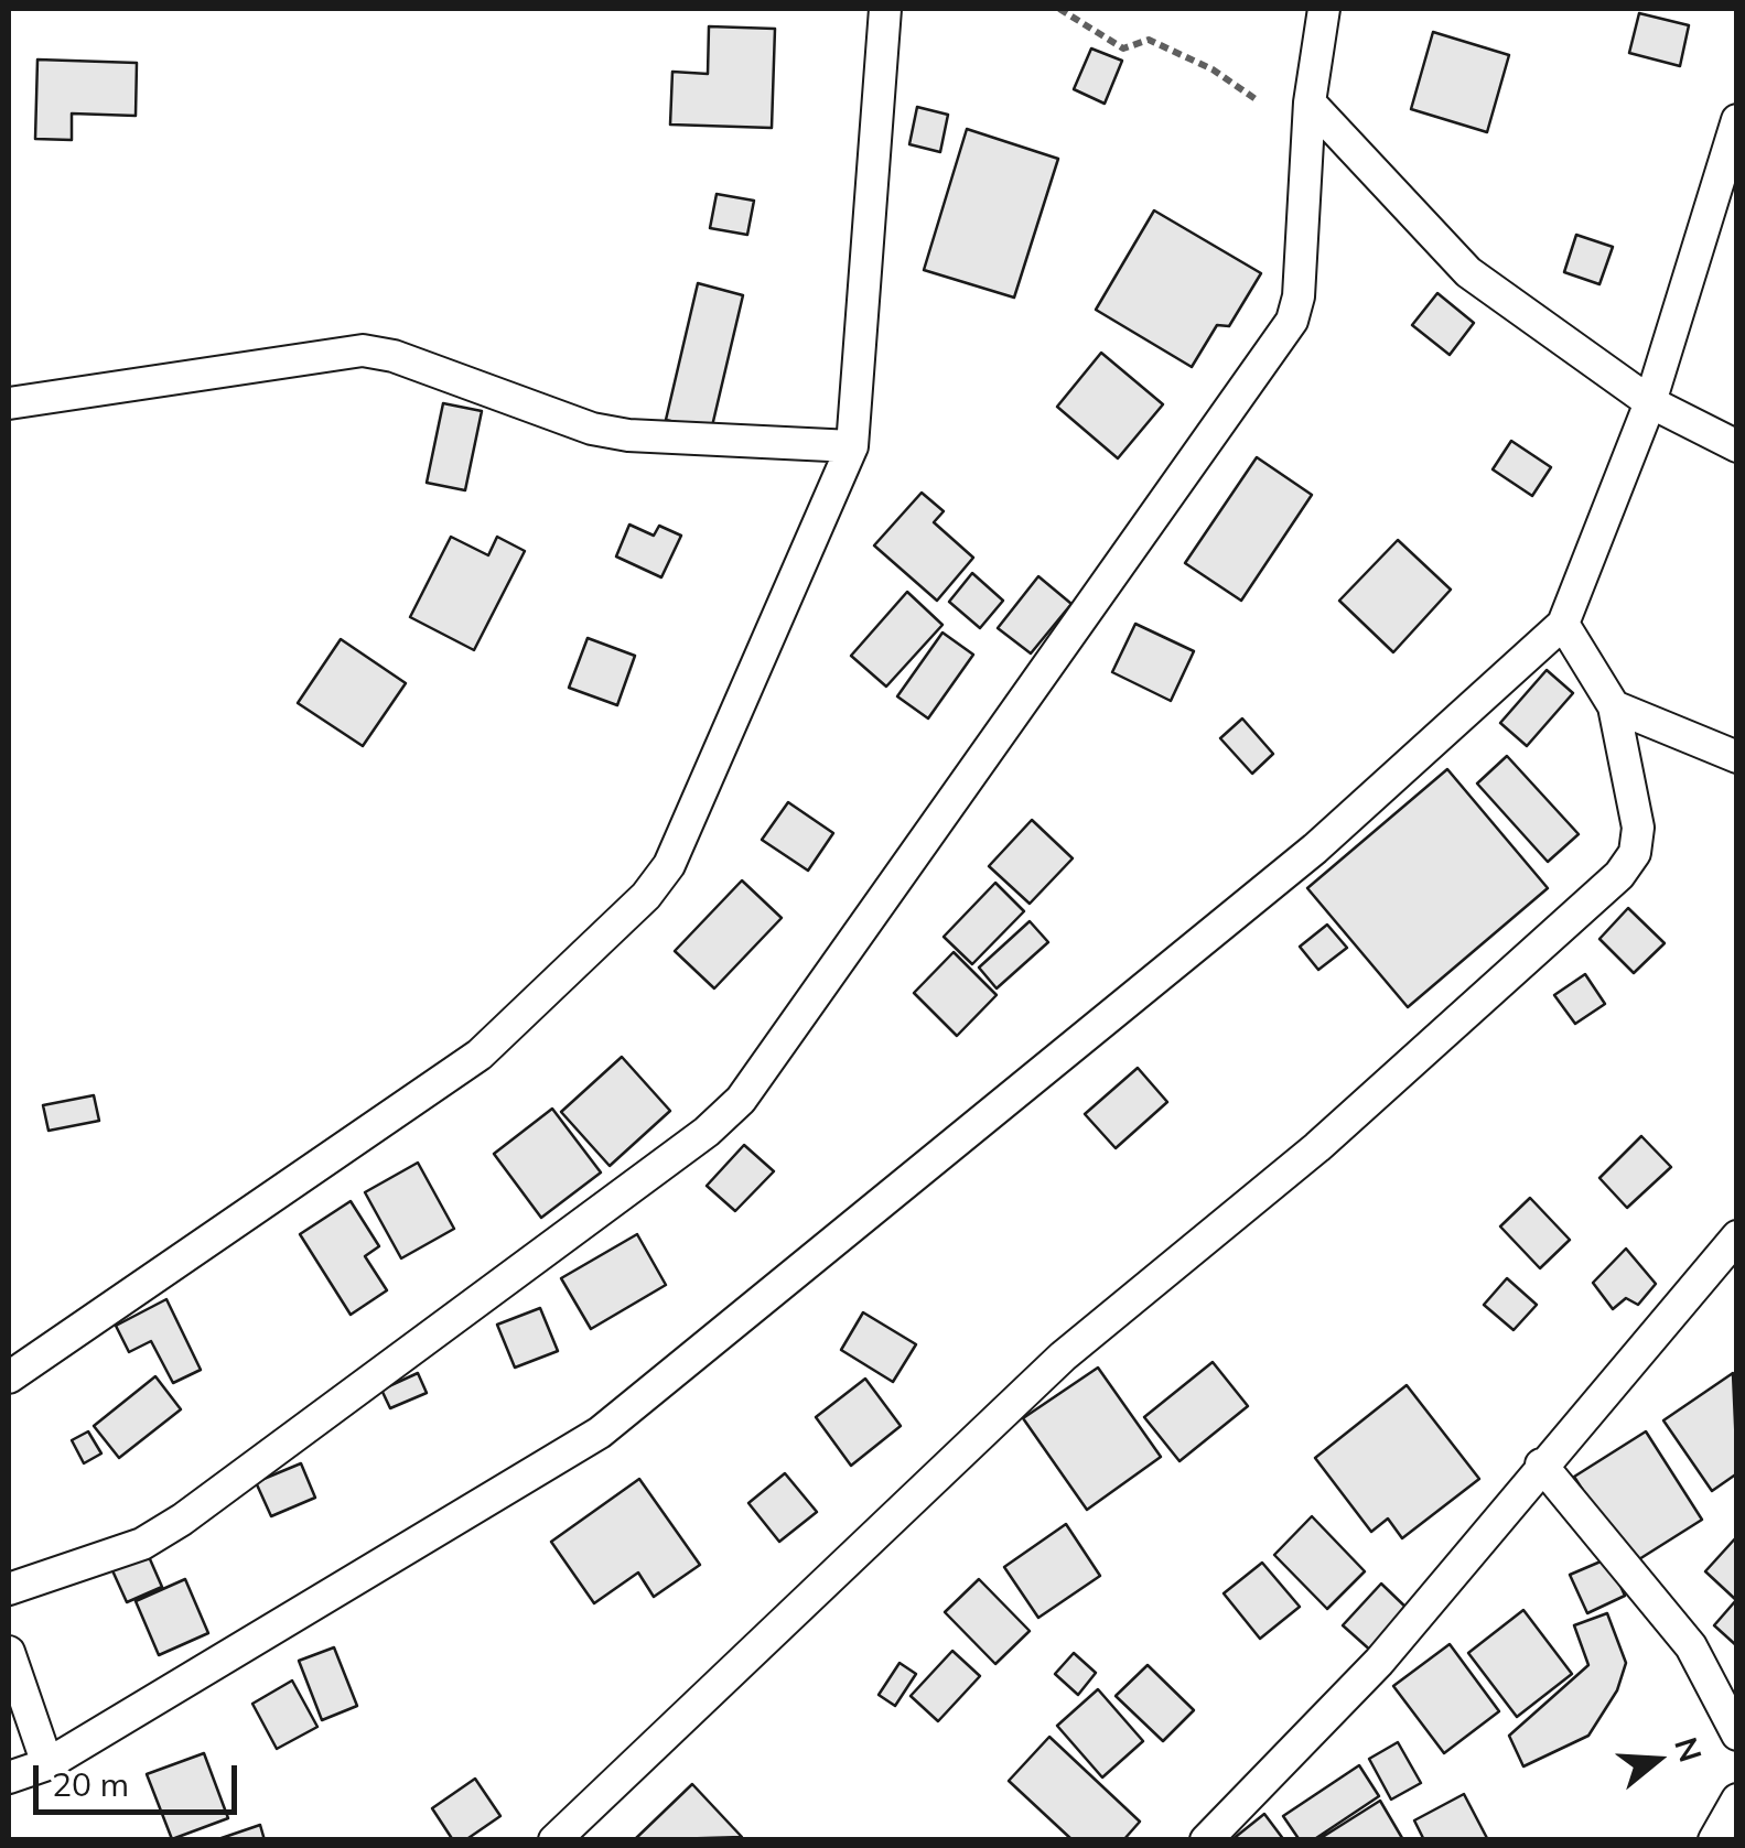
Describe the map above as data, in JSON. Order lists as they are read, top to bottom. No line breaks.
{"scale_bar":"20 m","north":"right"}
